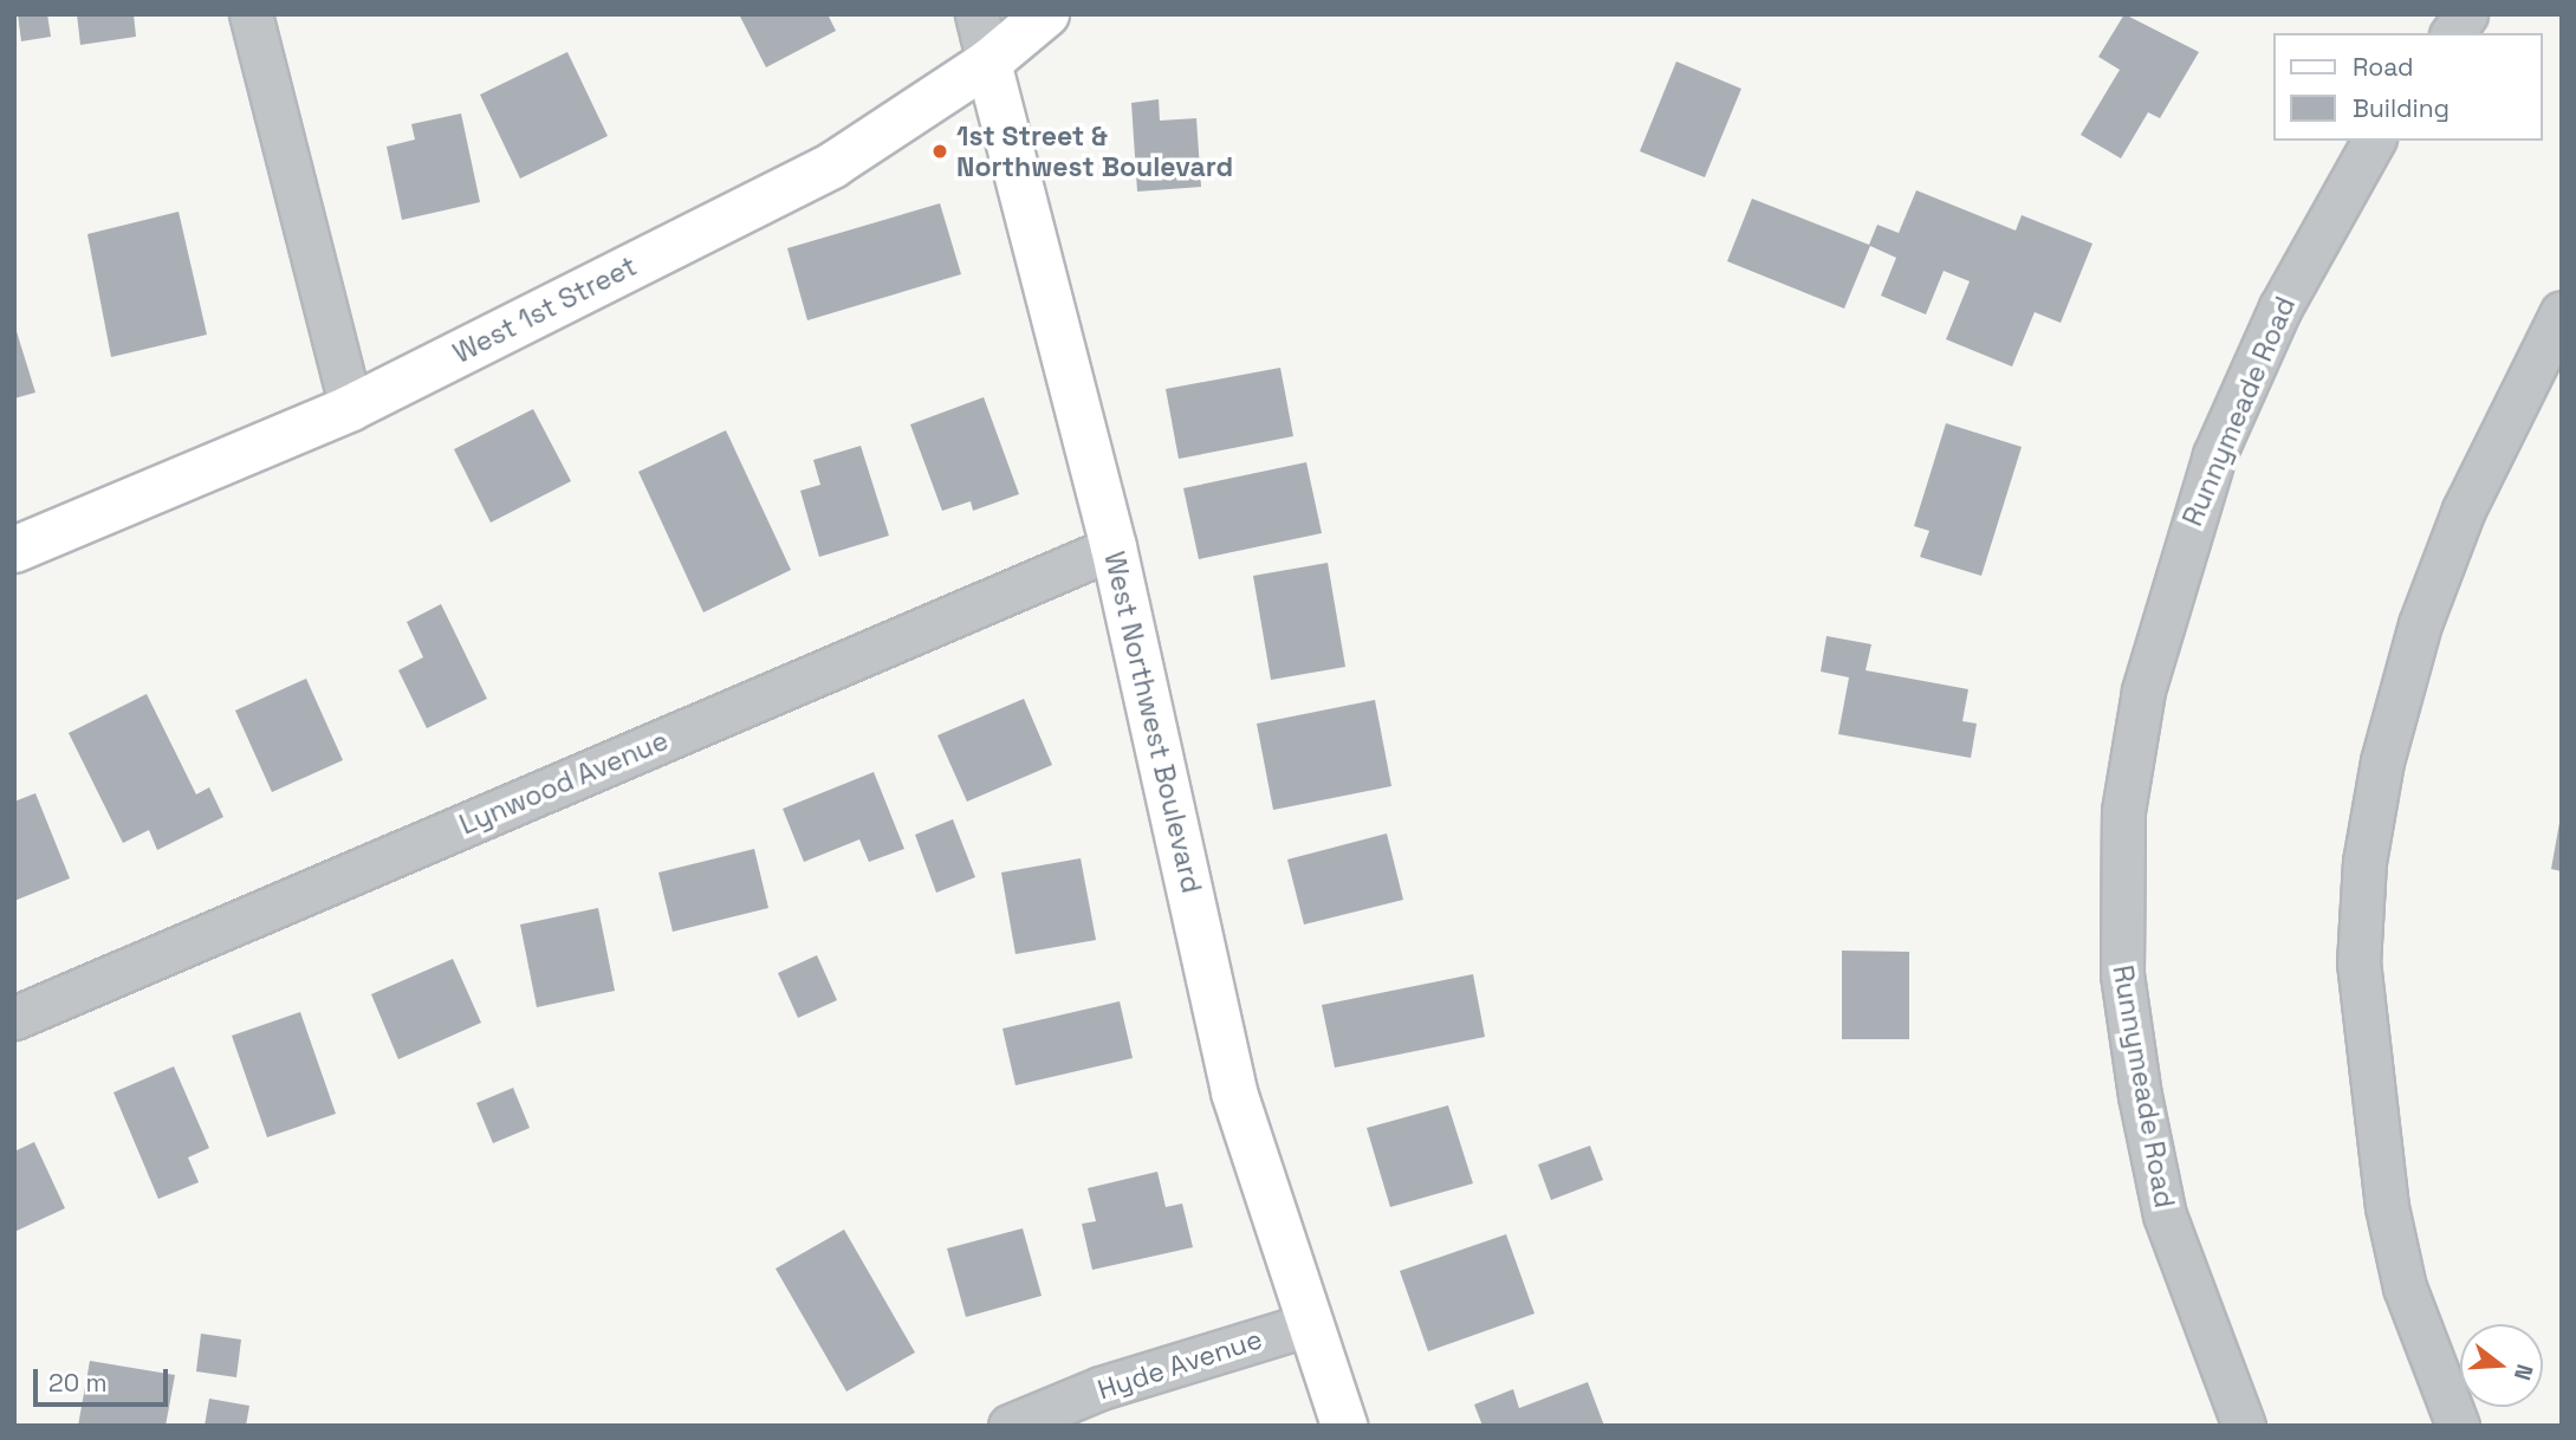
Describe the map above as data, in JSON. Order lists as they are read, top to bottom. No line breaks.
{"streets":{"main road":["West 1st Street","West Northwest Boulevard"],"street":["Runnymeade Road","Lynwood Avenue","Hyde Avenue"]},"crossings":[["West 1st Street","West Northwest Boulevard"],["West Northwest Boulevard","Lynwood Avenue"],["West Northwest Boulevard","Hyde Avenue"]],"places":["1st Street & Northwest Boulevard"],"legend":["Road","Building"],"scale_bar":"20 m","north":"right"}
